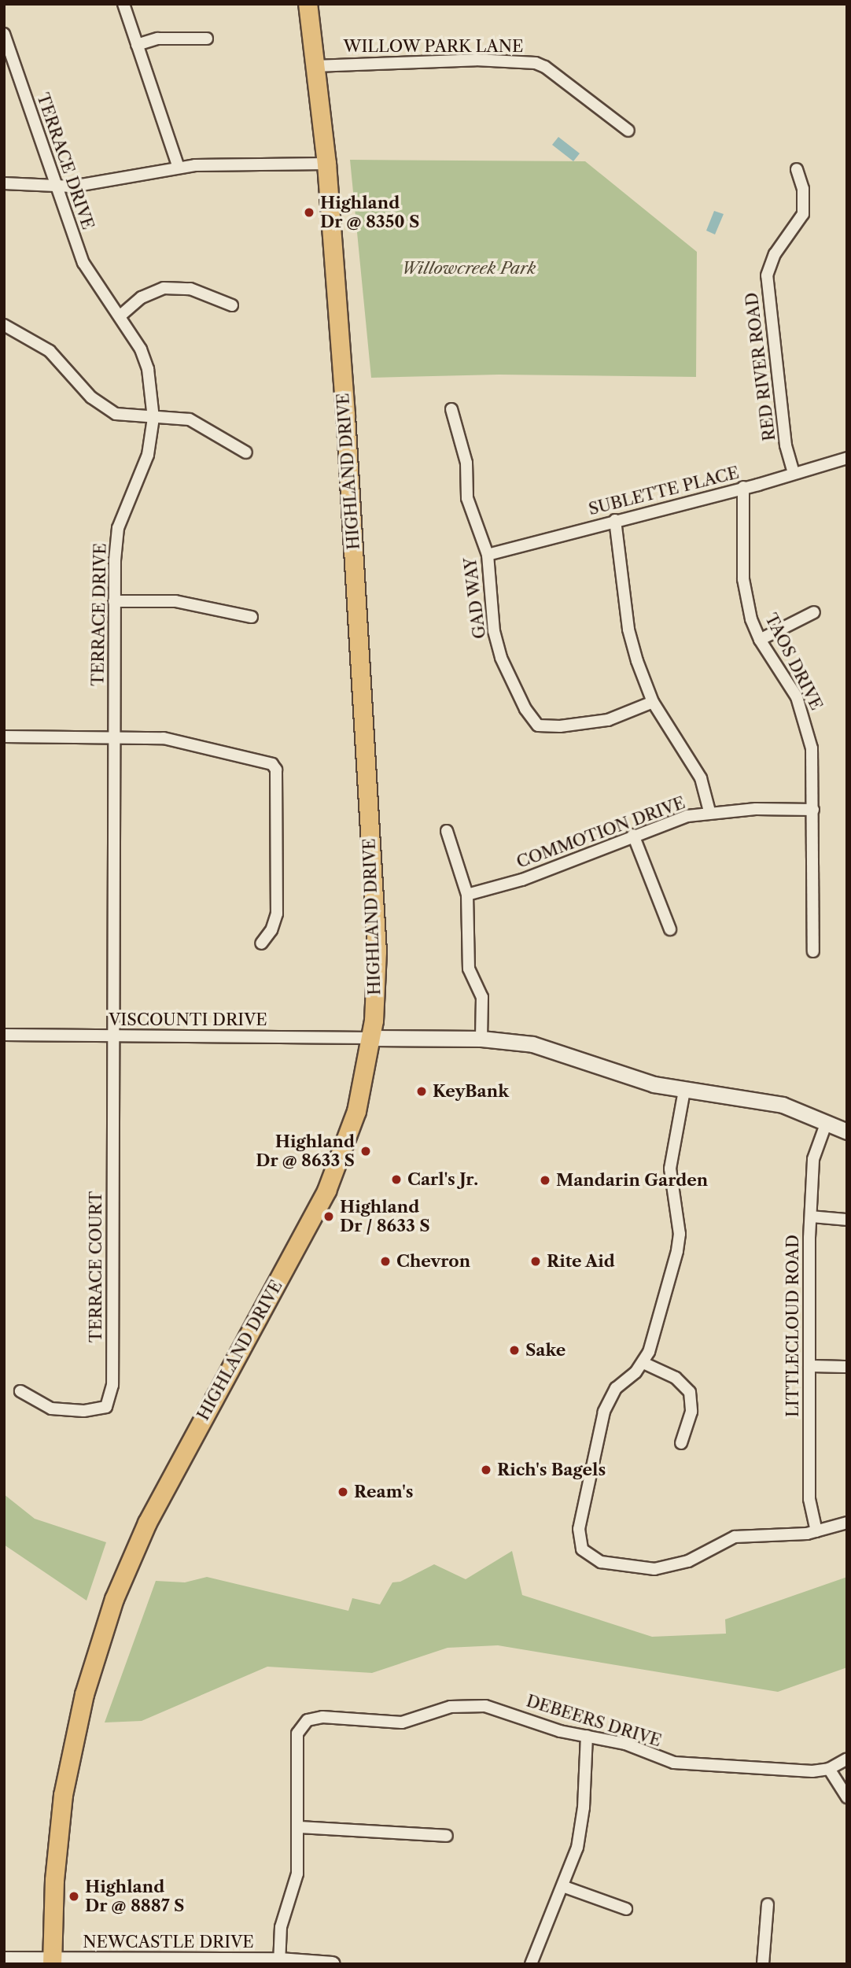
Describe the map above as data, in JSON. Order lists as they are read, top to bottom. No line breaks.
{"streets":{"main road":["HIGHLAND DRIVE"],"street":["WILLOW PARK LANE","TERRACE DRIVE","RED RIVER ROAD","SUBLETTE PLACE","GAD WAY","TAOS DRIVE","COMMOTION DRIVE","VISCOUNTI DRIVE","TERRACE COURT","LITTLECLOUD ROAD","DEBEERS DRIVE","NEWCASTLE DRIVE"]},"crossings":[["WILLOW PARK LANE","HIGHLAND DRIVE"],["TERRACE DRIVE","VISCOUNTI DRIVE"],["TERRACE DRIVE","TERRACE COURT"],["RED RIVER ROAD","SUBLETTE PLACE"],["HIGHLAND DRIVE","VISCOUNTI DRIVE"],["HIGHLAND DRIVE","NEWCASTLE DRIVE"],["SUBLETTE PLACE","GAD WAY"],["SUBLETTE PLACE","TAOS DRIVE"],["TAOS DRIVE","COMMOTION DRIVE"],["VISCOUNTI DRIVE","TERRACE COURT"]],"parks":["Willowcreek Park"],"places":["Highland Dr @ 8350 S","KeyBank","Highland Dr @ 8633 S","Carl's Jr.","Mandarin Garden","Highland Dr / 8633 S","Chevron","Rite Aid","Sake","Rich's Bagels","Ream's","Highland Dr @ 8887 S"]}
